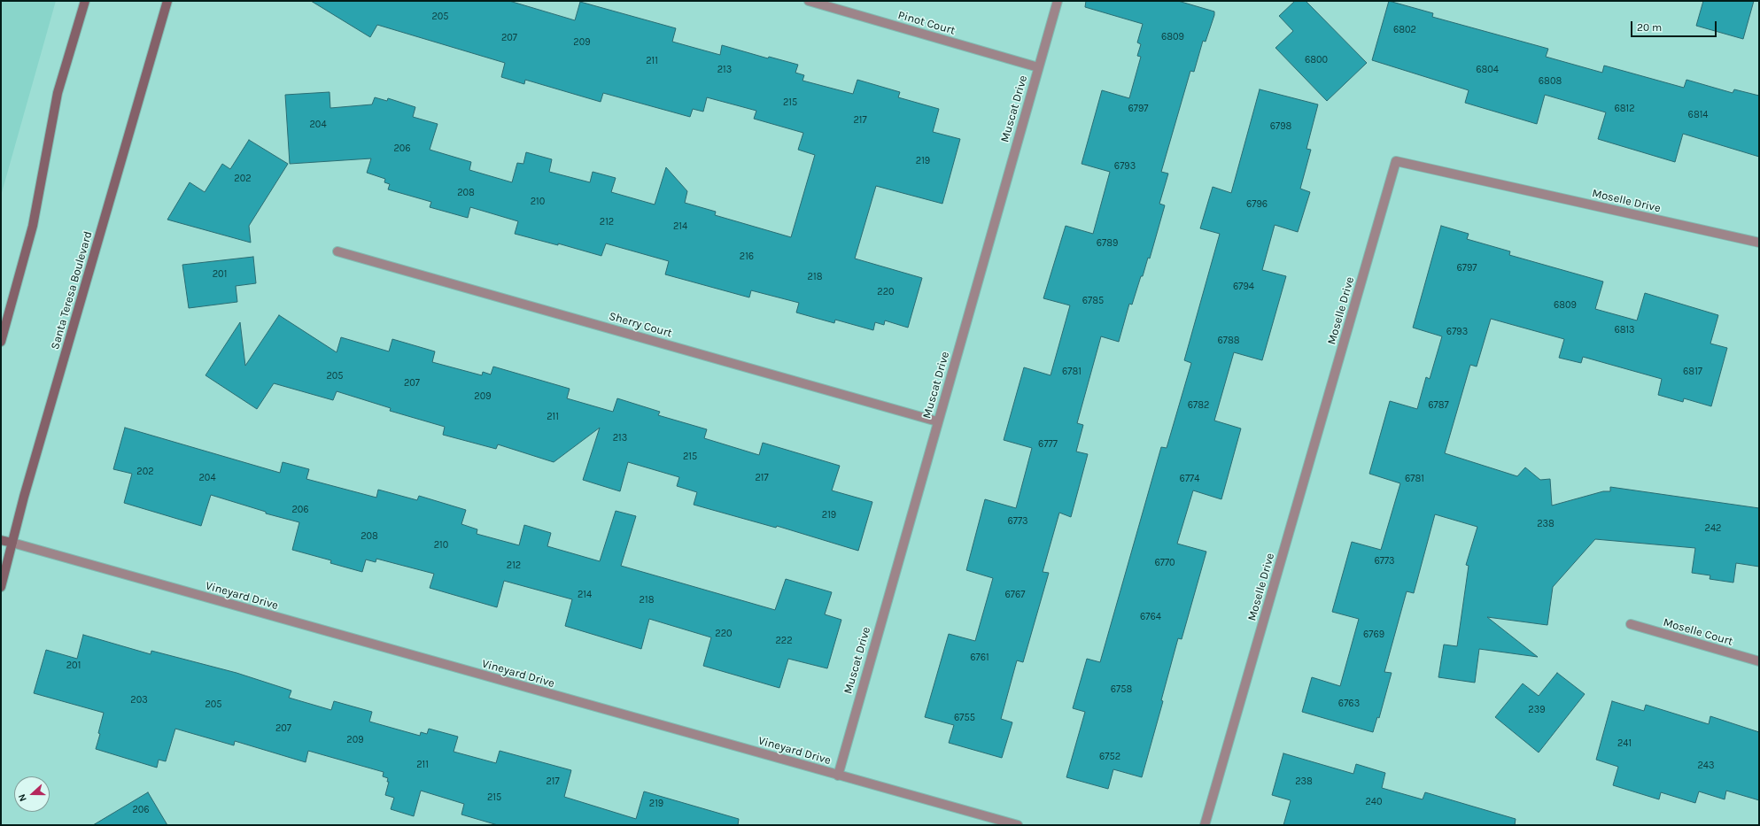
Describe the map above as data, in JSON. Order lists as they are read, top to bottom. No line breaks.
{"streets":{"main road":["Santa Teresa Boulevard"],"street":["Pinot Court","Muscat Drive","Moselle Drive","Sherry Court","Vineyard Drive","Moselle Court"]},"crossings":[["Pinot Court","Muscat Drive"],["Muscat Drive","Sherry Court"],["Muscat Drive","Vineyard Drive"],["Santa Teresa Boulevard","Vineyard Drive"]],"house_numbers":["205","6802","6809","207","209","6800","211","213","6804","6808","215","6797","6812","6814","217","204","6798","206","219","6793","202","208","210","6796","212","214","6789","216","6797","201","218","6794","220","6785","6809","6813","6793","6788","6781","6817","205","207","209","6782","6787","211","213","6777","215","202","204","217","6774","6781","206","219","6773","238","242","208","210","6773","6770","212","214","6767","218","6764","220","6769","222","6761","201","6758","203","6763","205","239","6755","207","209","241","6752","211","243","217","238","215","240","219","206"],"scale_bar":"20 m","north":"left"}
